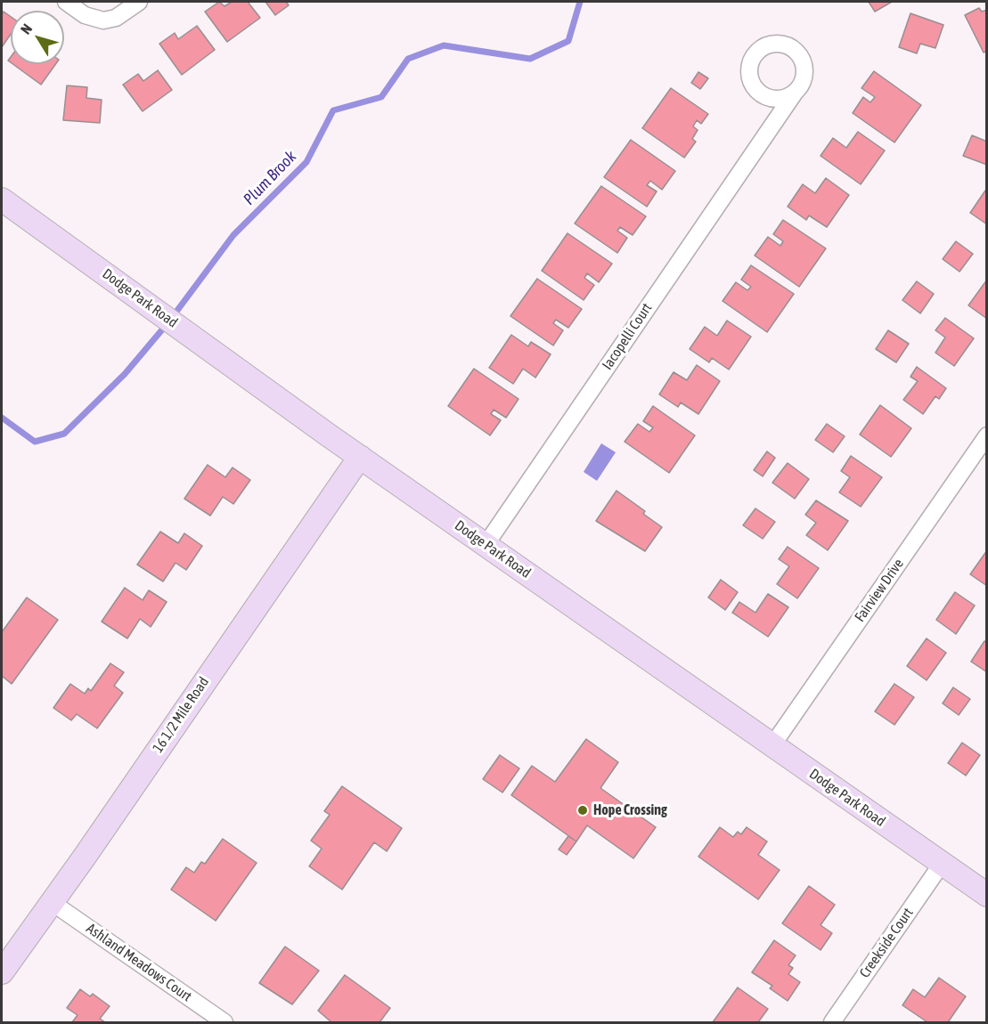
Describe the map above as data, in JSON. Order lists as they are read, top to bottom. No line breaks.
{"streets":{"street":["Dodge Park Road","Iacopelli Court","Fairview Drive","16 1/2 Mile Road","Creekside Court","Ashland Meadows Court"]},"crossings":[["Dodge Park Road","Iacopelli Court"],["Dodge Park Road","Fairview Drive"],["Dodge Park Road","16 1/2 Mile Road"],["Dodge Park Road","Creekside Court"],["16 1/2 Mile Road","Ashland Meadows Court"]],"water":["Plum Brook"],"places":["Hope Crossing"],"north":"top left"}
